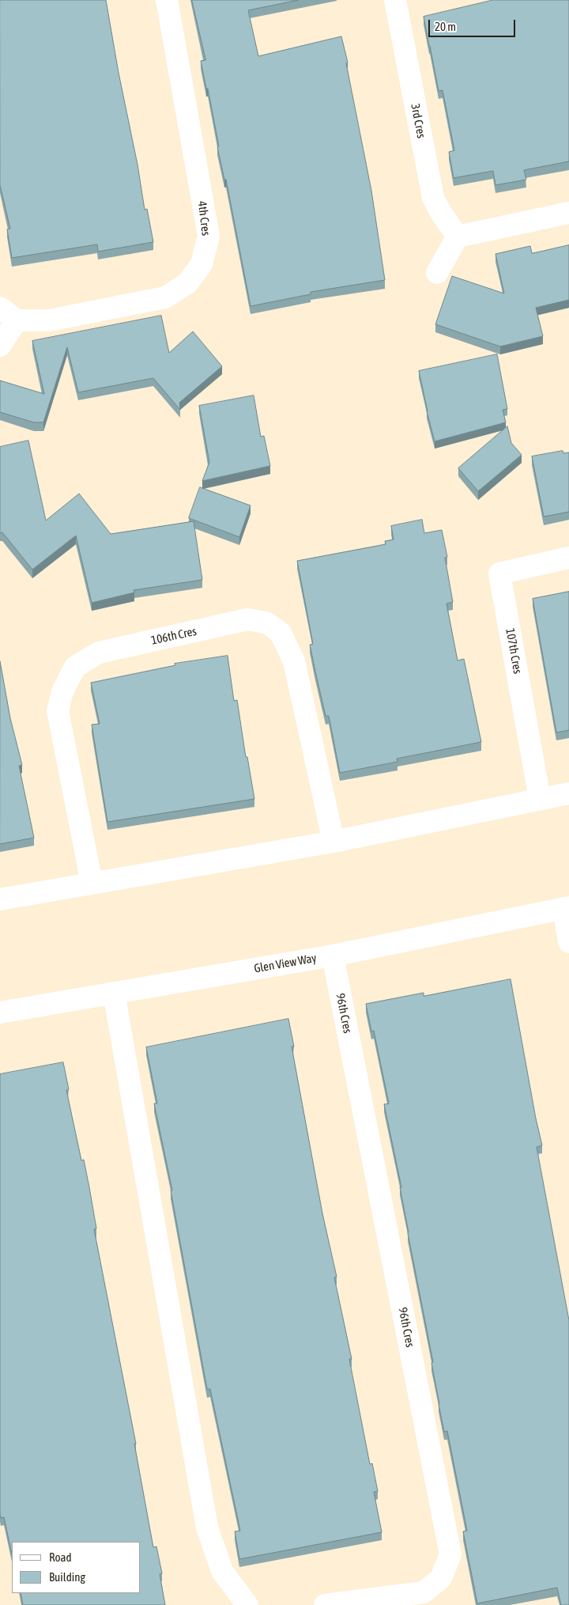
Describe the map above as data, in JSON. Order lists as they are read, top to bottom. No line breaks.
{"streets":{"street":["3rd Cres","4th Cres","106th Cres","107th Cres","Glen View Way","96th Cres"]},"crossings":[["Glen View Way","96th Cres"]],"legend":["Road","Building"],"scale_bar":"20 m"}
